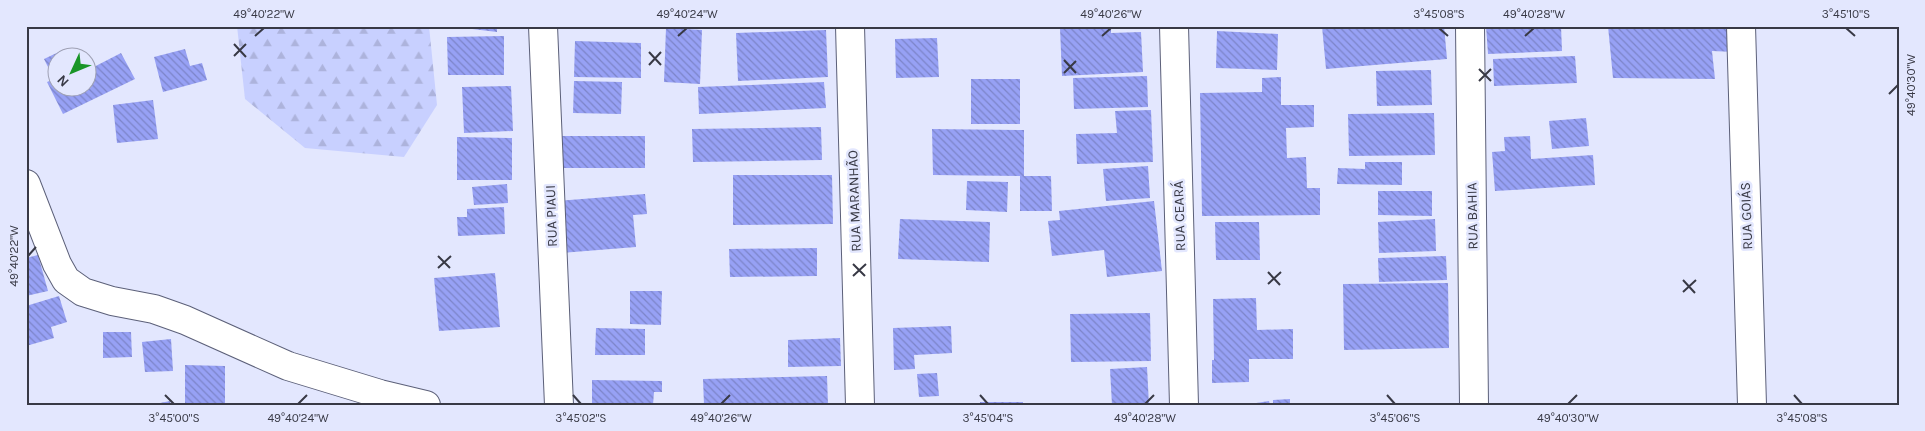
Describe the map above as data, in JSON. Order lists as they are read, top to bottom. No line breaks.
{"streets":{"street":["RUA MARANHÃO","RUA PIAUI","RUA CEARÁ","RUA BAHIA","RUA GOIÁS"]},"north":"bottom left","coordinates":["49°40'22\"W","49°40'24\"W","49°40'26\"W","3°45'08\"S","49°40'28\"W","3°45'10\"S","49°40'30\"W","3°45'00\"S","3°45'02\"S","3°45'04\"S","3°45'06\"S"]}
